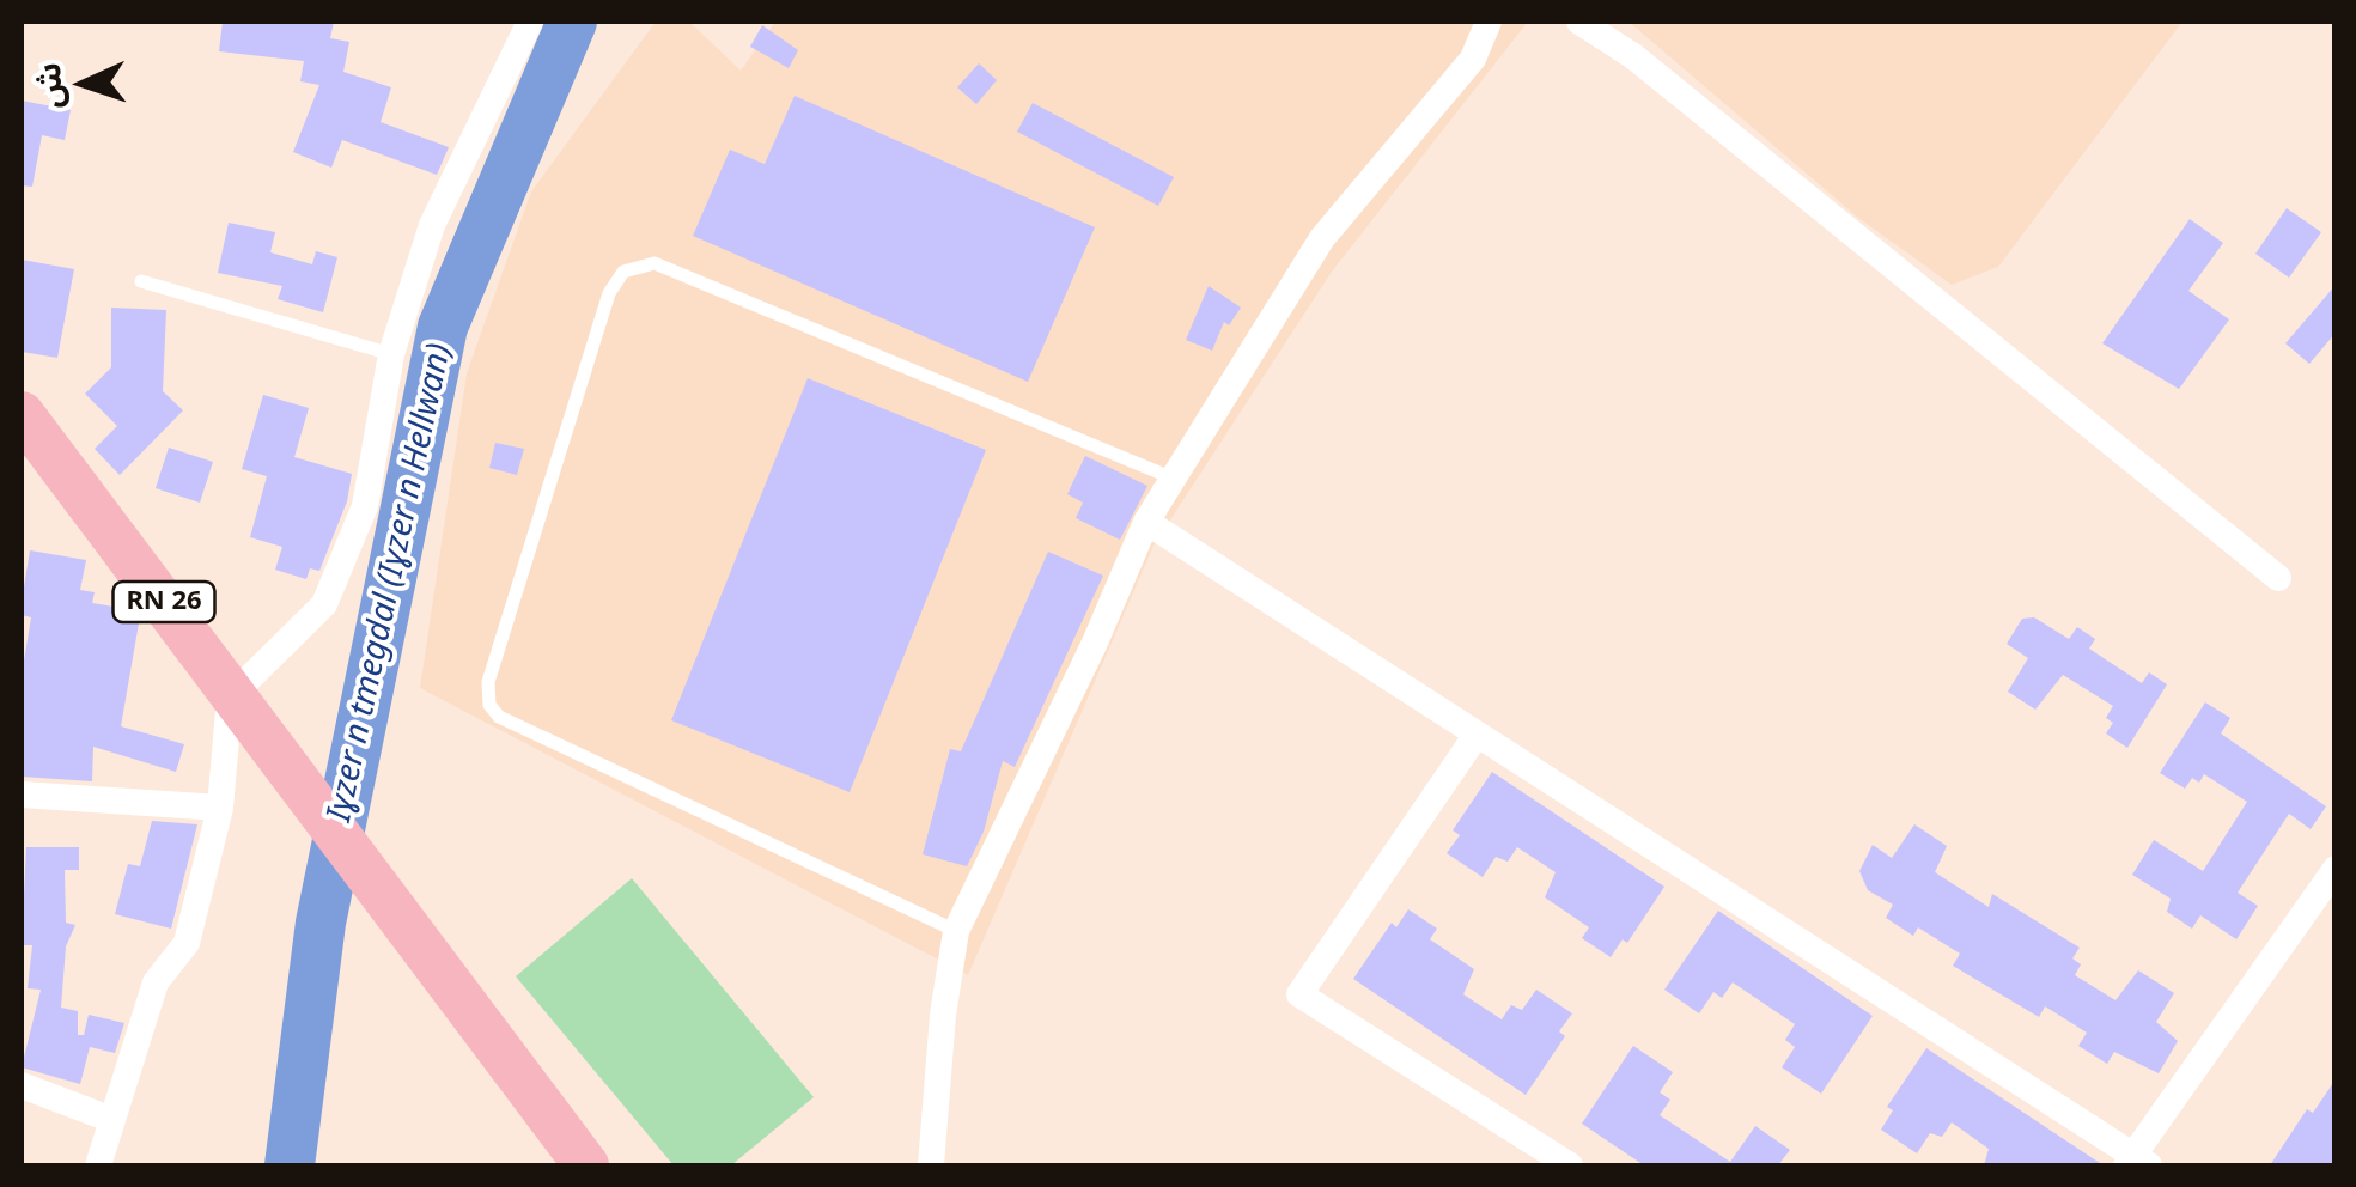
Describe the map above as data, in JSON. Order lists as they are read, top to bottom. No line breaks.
{"streets":{"main road":["RN 26"]},"water":["Iɣzer n tmegdal (Iɣzer n Hellwan)"],"north":"left"}
